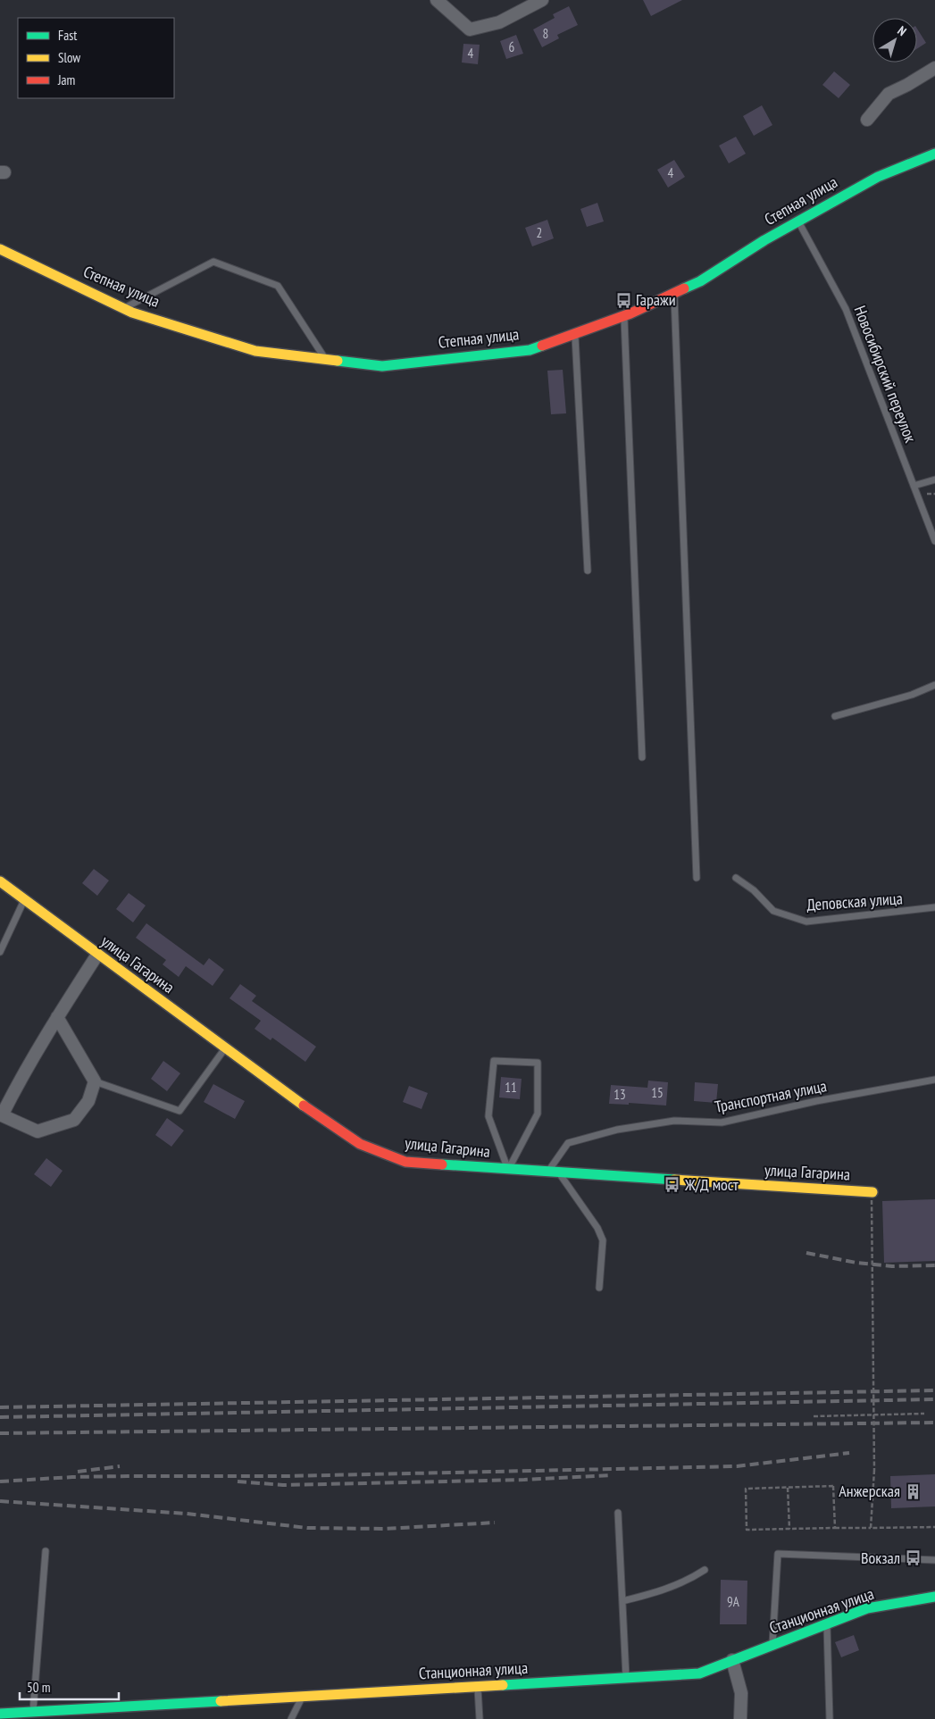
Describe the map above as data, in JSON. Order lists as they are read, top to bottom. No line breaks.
{"streets":{"main road":["Степная улица","улица Гагарина","Станционная улица"],"lane":["Новосибирский переулок","Деповская улица","Транспортная улица"]},"crossings":[["Степная улица","Новосибирский переулок"],["улица Гагарина","Транспортная улица"]],"places":{"bus stop":["Гаражи","Ж/Д мост","Вокзал"],"building":["Анжерская"]},"house_numbers":["8","6","4","4","2","11","15","13","9А"],"legend":["Fast","Slow","Jam"],"scale_bar":"50 m","north":"top right"}
